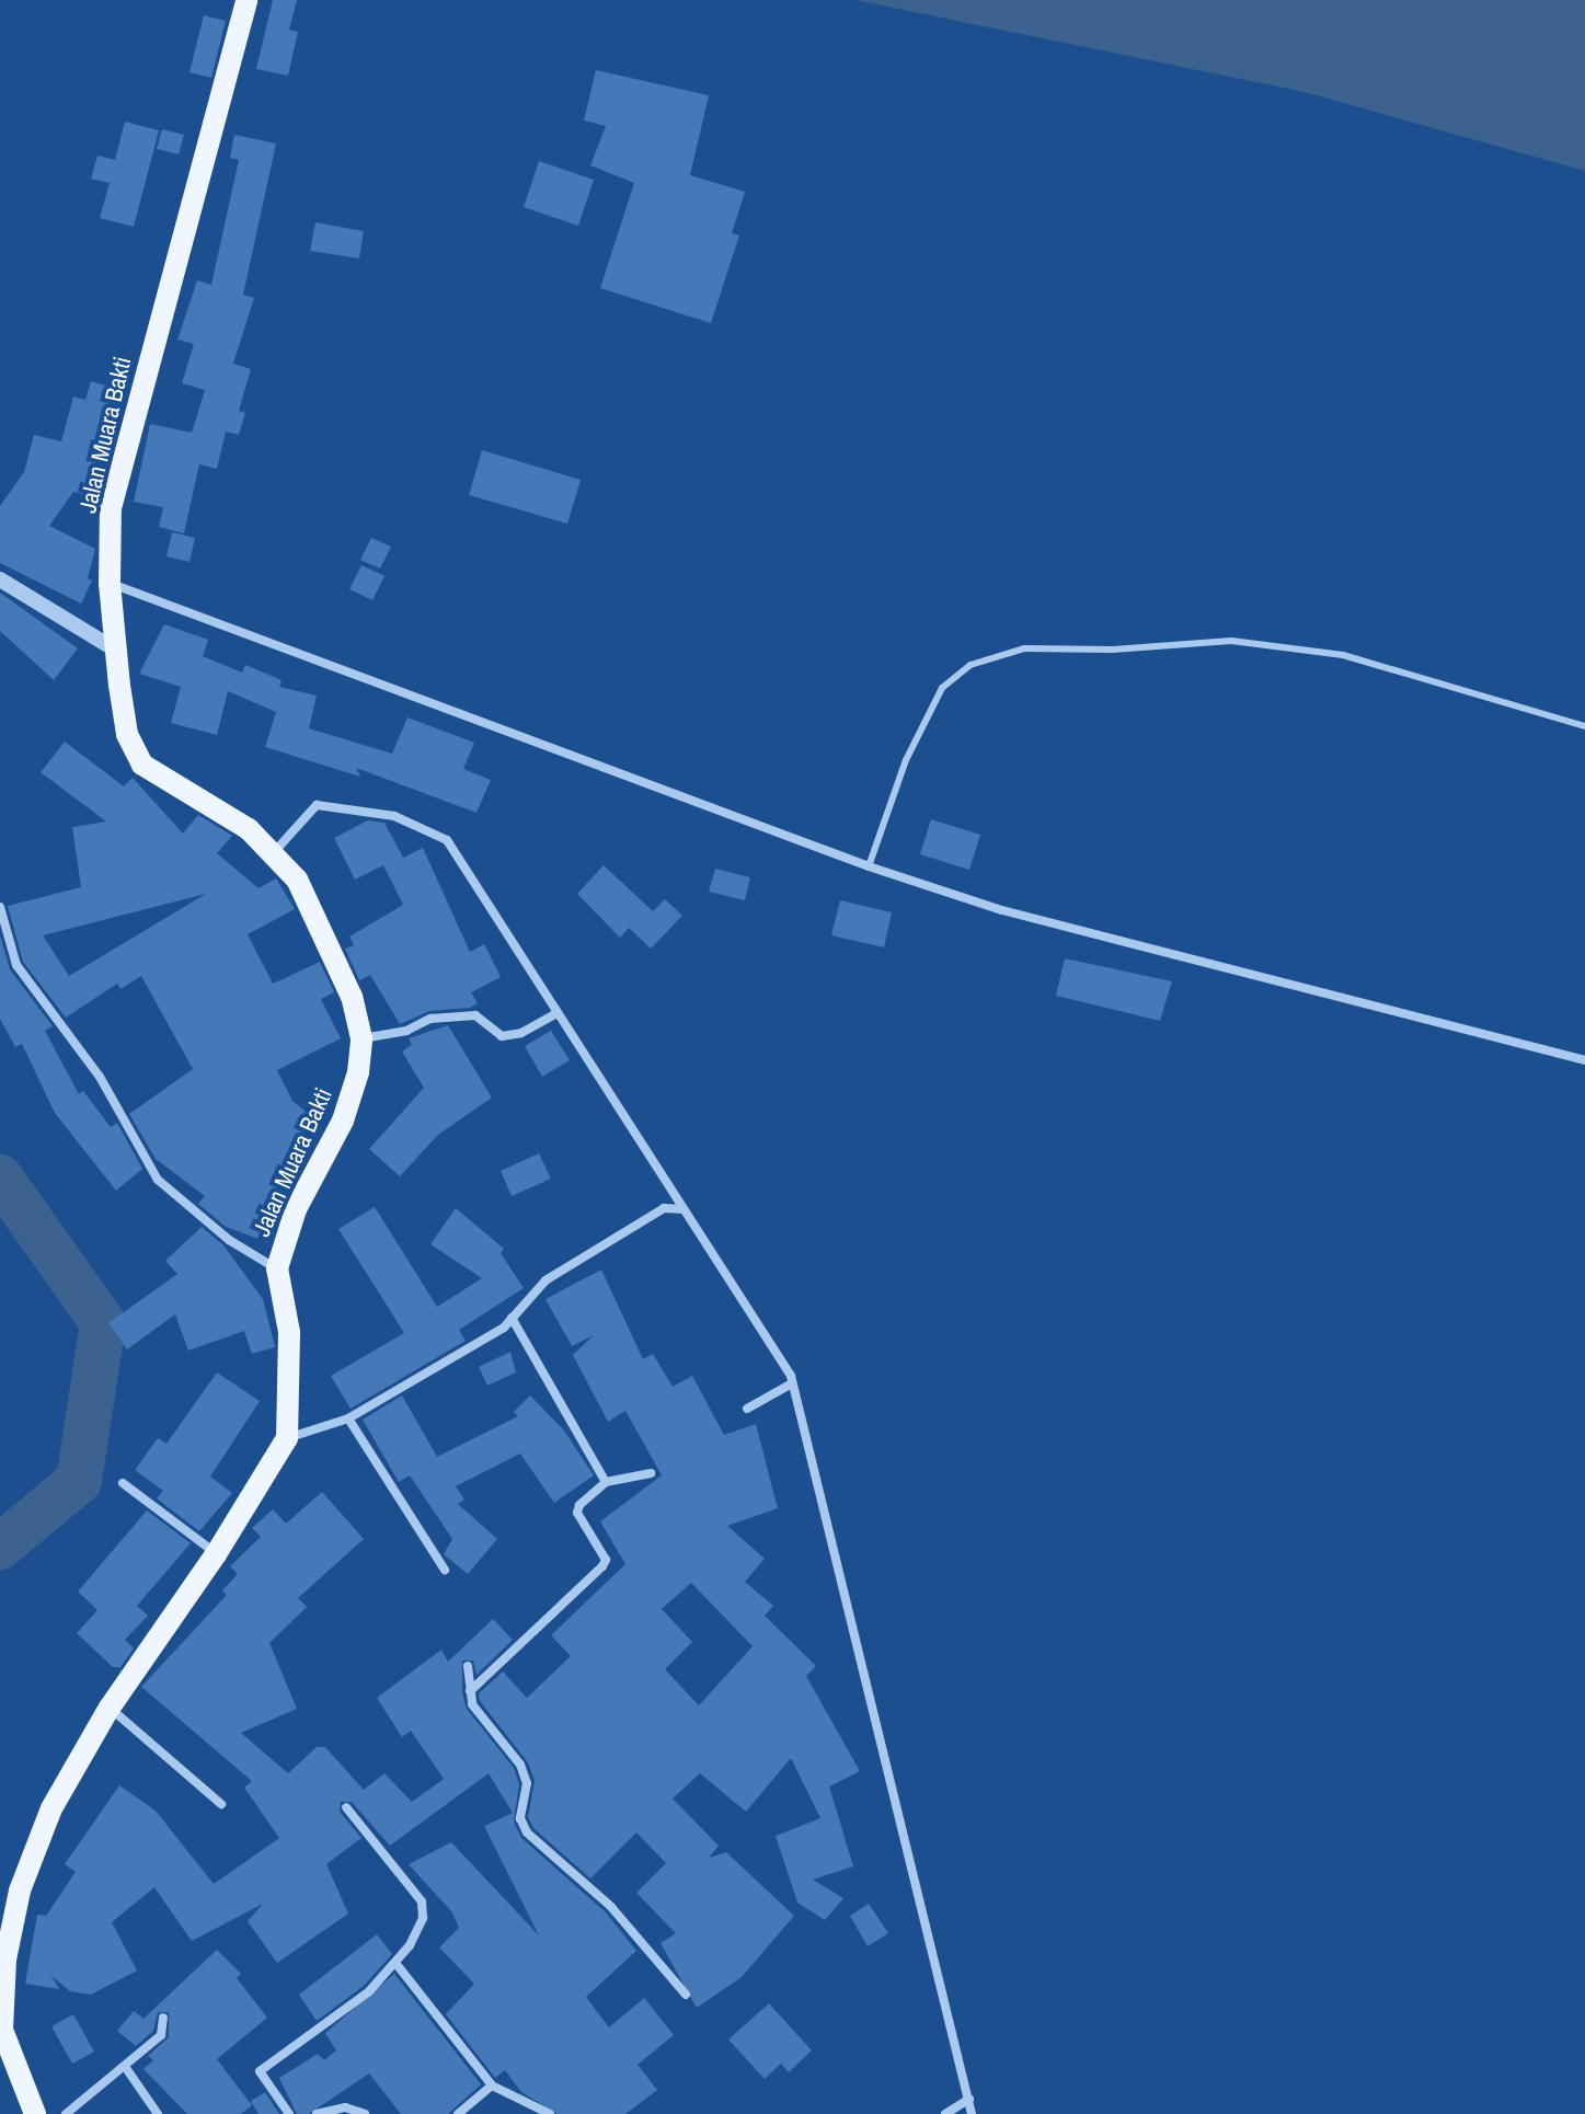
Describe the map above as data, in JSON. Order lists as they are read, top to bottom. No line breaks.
{"streets":{"main road":["Jalan Muara Bakti"]}}
